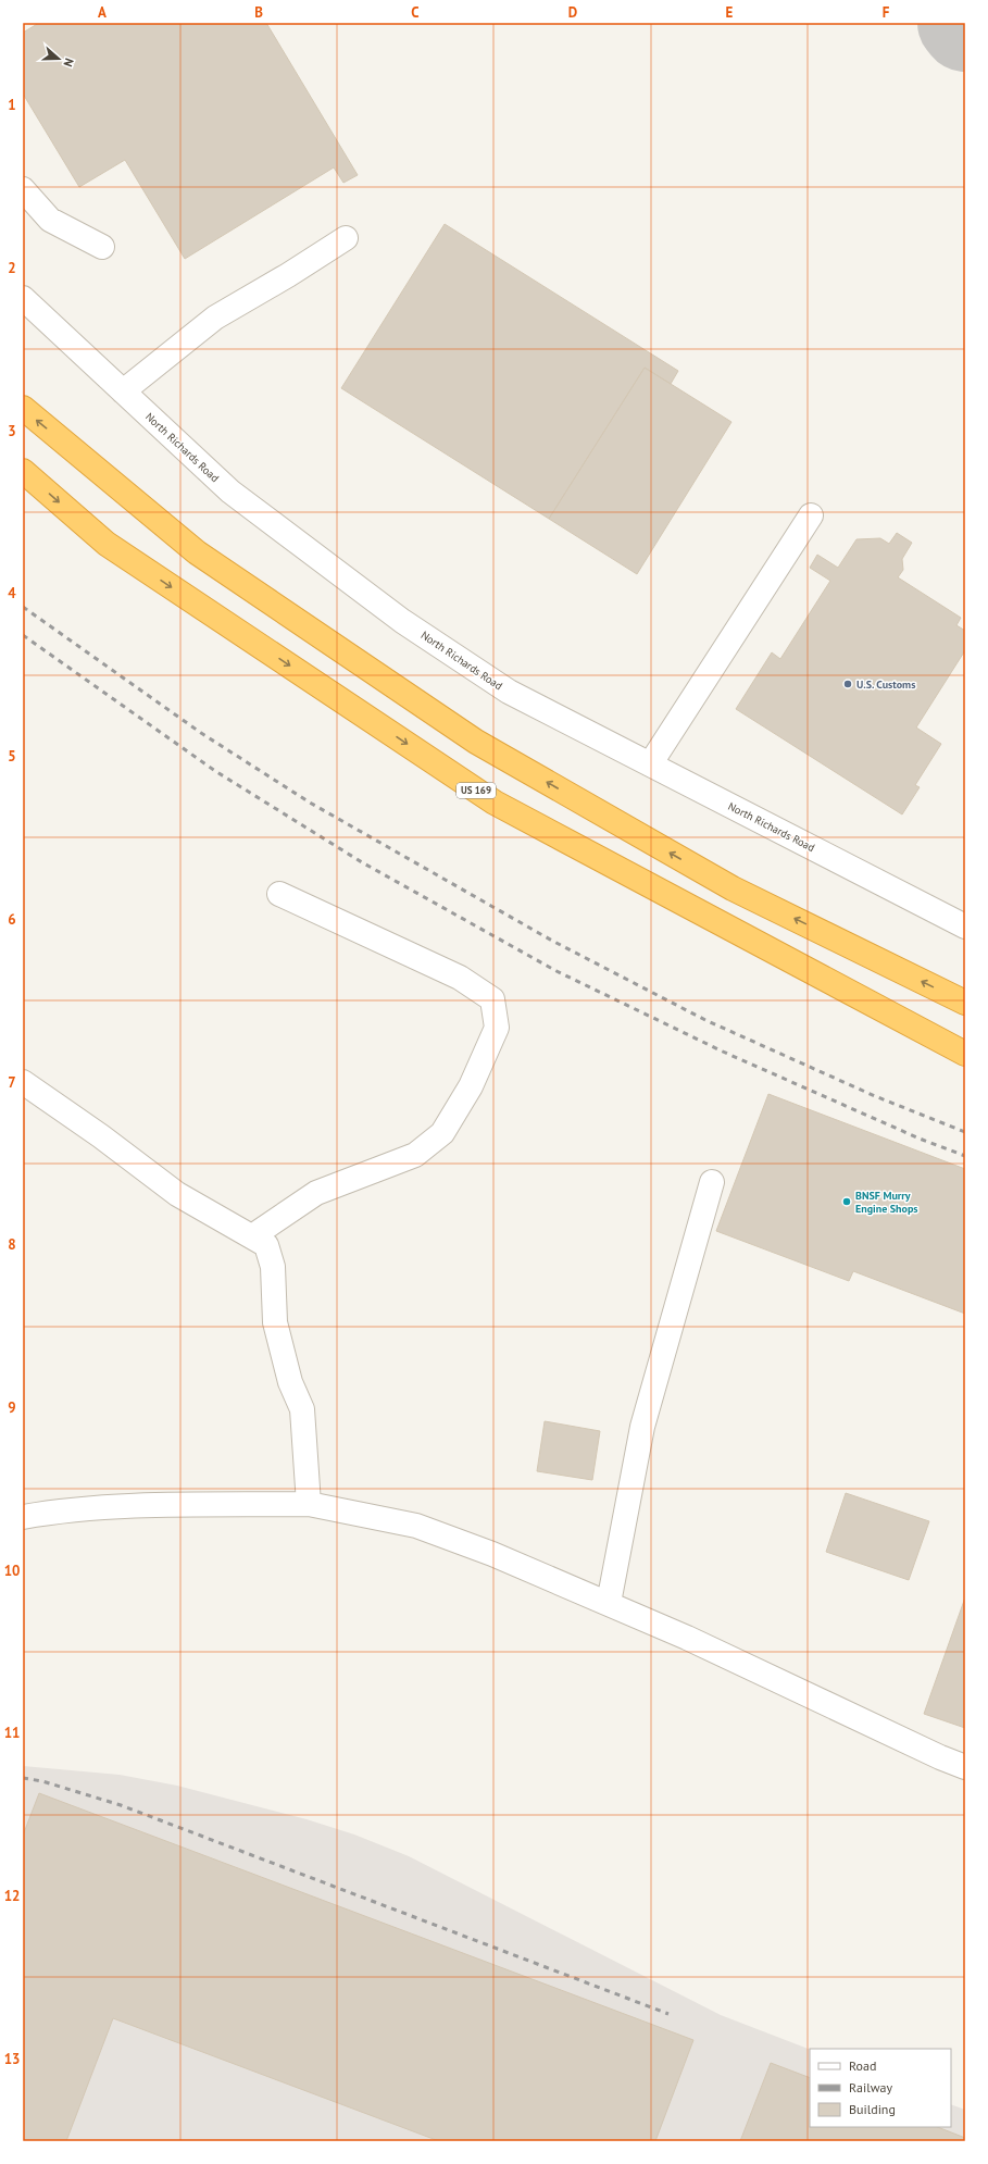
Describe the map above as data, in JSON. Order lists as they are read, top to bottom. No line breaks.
{"streets":{"highway":["US 169"],"street":["North Richards Road"]},"places":["U.S. Customs","BNSF Murry Engine Shops"],"legend":["Road","Railway","Building"],"north":"right","grid":{"columns":["A","B","C","D","E","F"],"rows":["1","2","3","4","5","6","7","8","9","10","11","12","13"]}}
